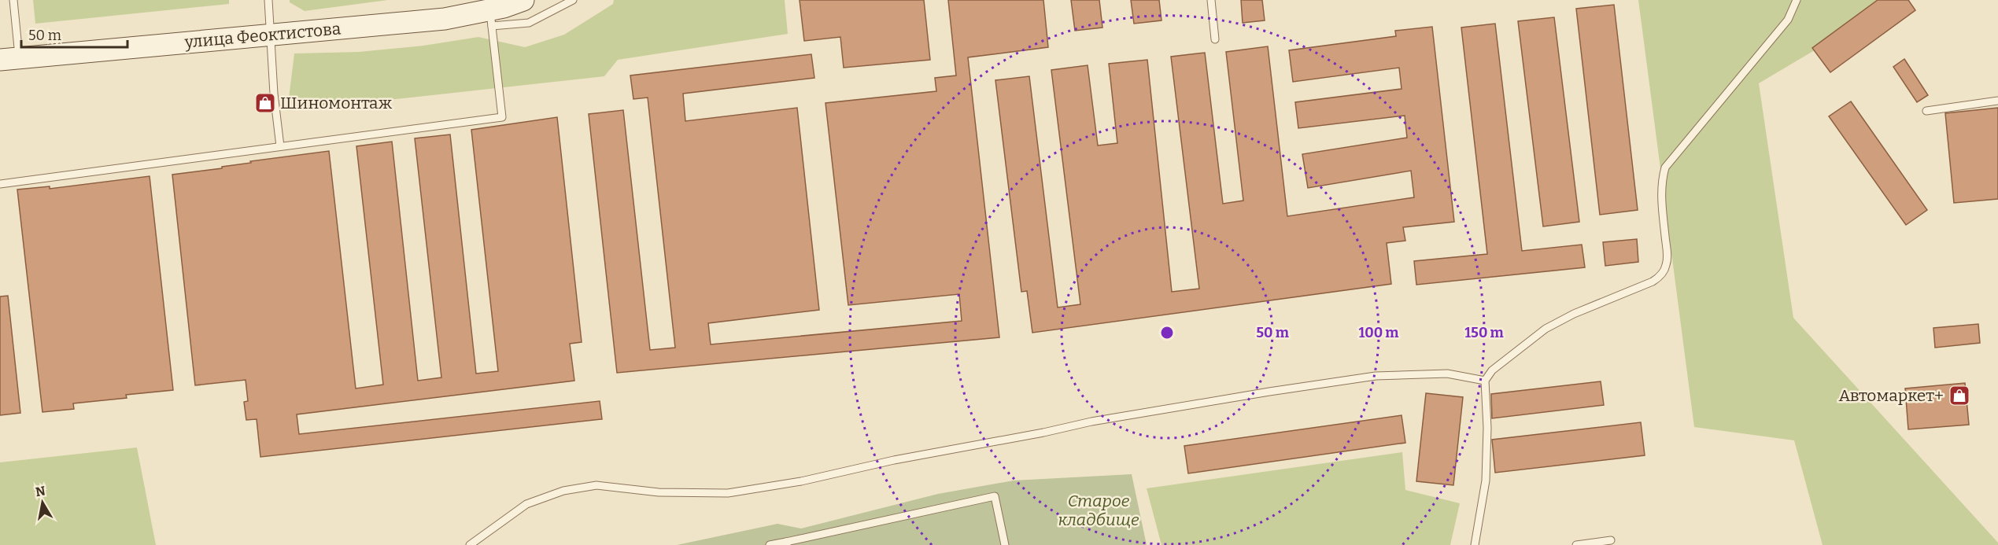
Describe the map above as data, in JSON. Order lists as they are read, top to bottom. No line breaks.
{"streets":{"street":["улица Феоктистова"]},"parks":["Старое кладбище"],"places":{"shop":["Шиномонтаж","Автомаркет+"]},"scale_bar":"50 m","north":"top","rings":["50 m","100 m","150 m"]}
